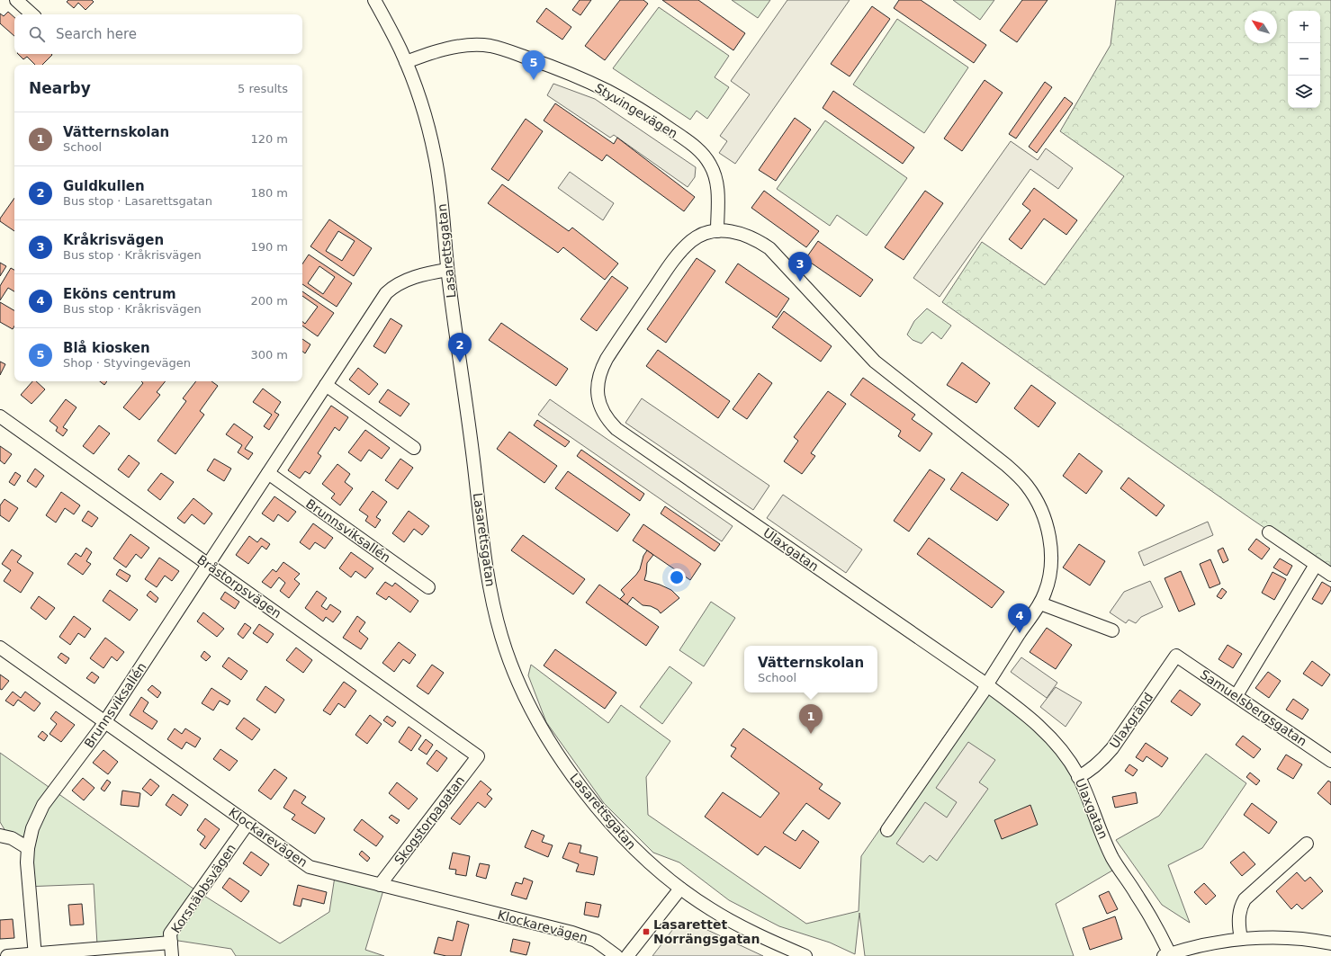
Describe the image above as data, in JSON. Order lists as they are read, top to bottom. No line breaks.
{"streets":{"street":["Styvingevägen","Lasarettsgatan","Brunnsviksallén","Ulaxgatan","Bråstorpsvägen","Samuelsbergsgatan","Ulaxgränd","Skogstorpagatan","Klockarevägen","Korsnäbbsvägen"]},"crossings":[["Styvingevägen","Lasarettsgatan"],["Styvingevägen","Ulaxgatan"],["Lasarettsgatan","Brunnsviksallén"],["Brunnsviksallén","Bråstorpsvägen"],["Brunnsviksallén","Klockarevägen"],["Ulaxgatan","Ulaxgränd"],["Bråstorpsvägen","Skogstorpagatan"],["Samuelsbergsgatan","Ulaxgränd"],["Skogstorpagatan","Klockarevägen"],["Klockarevägen","Korsnäbbsvägen"]],"places":{"transit":["Lasarettet Norrängsgatan"]},"north":"top left","page":{"map_buttons":["+","−"],"search":"Search here","pins":["5","3","2","4","1"],"heading":["Nearby","5 results"],"list":[{"mark":"1","name":"Vätternskolan","note":"School","value":"120 m"},{"mark":"2","name":"Guldkullen","note":"Bus stop · Lasarettsgatan","value":"180 m"},{"mark":"3","name":"Kråkrisvägen","note":"Bus stop · Kråkrisvägen","value":"190 m"},{"mark":"4","name":"Eköns centrum","note":"Bus stop · Kråkrisvägen","value":"200 m"},{"mark":"5","name":"Blå kiosken","note":"Shop · Styvingevägen","value":"300 m"}],"popup":["Vätternskolan","School"]}}
